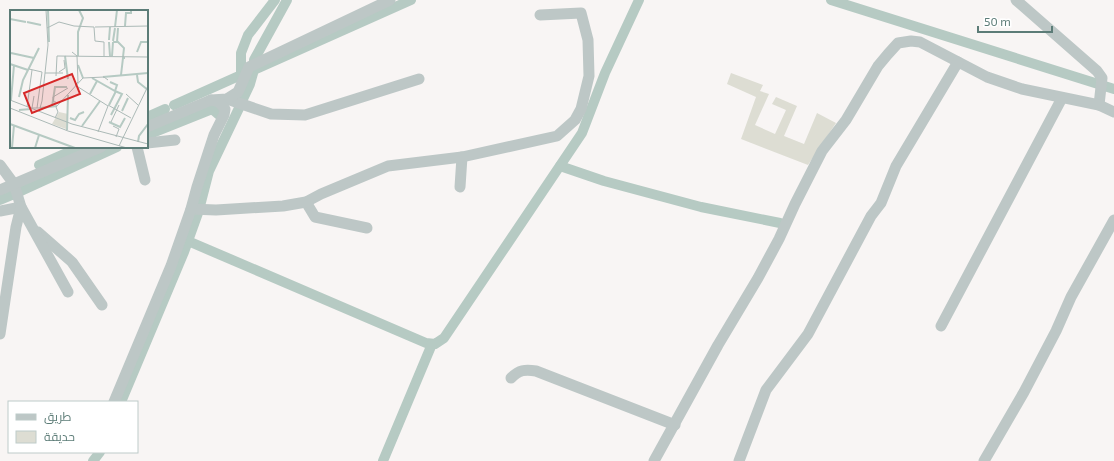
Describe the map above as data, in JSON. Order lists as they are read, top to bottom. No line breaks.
{"legend":["طريق","حديقة"],"scale_bar":"50 m"}
